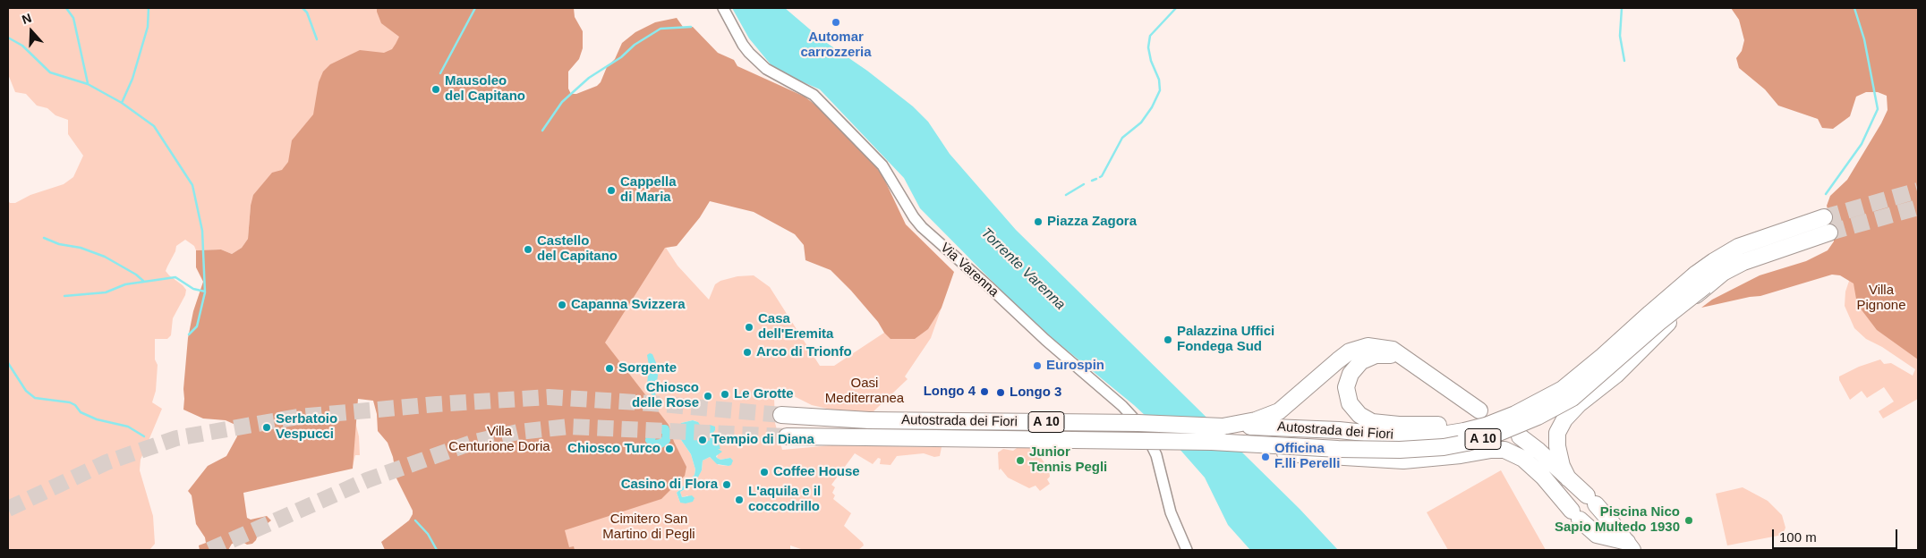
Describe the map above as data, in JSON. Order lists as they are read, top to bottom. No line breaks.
{"streets":{"highway":["Autostrada dei Fiori","A 10"],"street":["Via Varenna"]},"water":["Torrente Varenna"],"parks":["Villa Pignone","Oasi Mediterranea","Villa Centurione Doria","Cimitero San Martino di Pegli"],"places":["Automar carrozzeria","Mausoleo del Capitano","Cappella di Maria","Piazza Zagora","Castello del Capitano","Capanna Svizzera","Casa dell'Eremita","Palazzina Uffici Fondega Sud","Arco di Trionfo","Eurospin","Sorgente","Longo 4","Longo 3","Le Grotte","Chiosco delle Rose","Serbatoio Vespucci","Tempio di Diana","Chiosco Turco","Officina F.lli Perelli","Junior Tennis Pegli","Coffee House","Casino di Flora","L'aquila e il coccodrillo","Piscina Nico Sapio Multedo 1930"],"scale_bar":"100 m","north":"top"}
